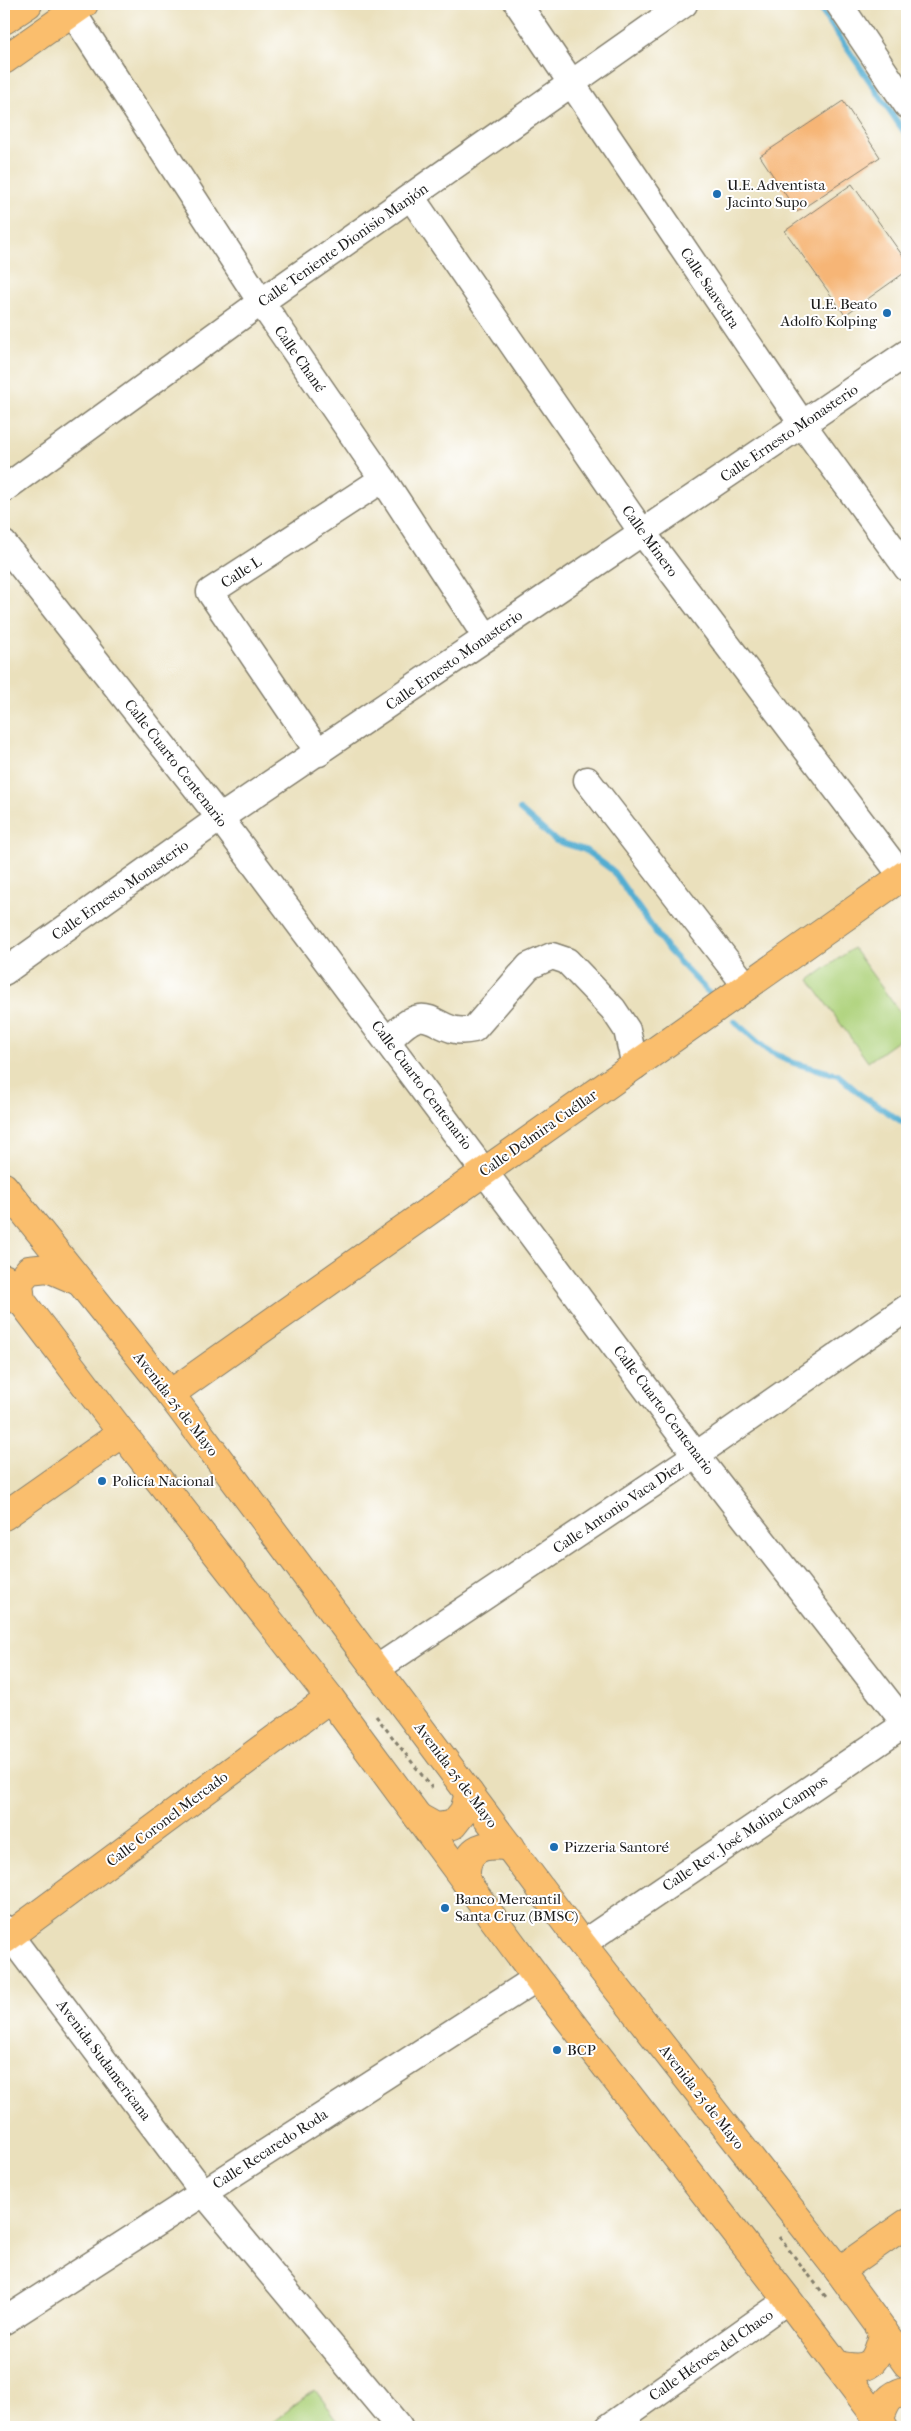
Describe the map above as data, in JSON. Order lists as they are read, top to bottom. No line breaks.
{"streets":{"main road":["Calle Delmira Cuéllar","Avenida 25 de Mayo","Calle Coronel Mercado"],"street":["Calle Teniente Dionisio Manjón","Calle Saavedra","Calle Chané","Calle Ernesto Monasterio","Calle Minero","Calle L","Calle Cuarto Centenario","Calle Antonio Vaca Diez","Calle Rev. José Molina Campos","Avenida Sudamericana","Calle Recaredo Roda","Calle Héroes del Chaco"]},"crossings":[["Calle Teniente Dionisio Manjón","Calle Saavedra"],["Calle Teniente Dionisio Manjón","Calle Chané"],["Calle Teniente Dionisio Manjón","Calle Minero"],["Calle Saavedra","Calle Ernesto Monasterio"],["Calle Chané","Calle Ernesto Monasterio"],["Calle Chané","Calle L"],["Calle Ernesto Monasterio","Calle Minero"],["Calle Ernesto Monasterio","Calle L"],["Calle Ernesto Monasterio","Calle Cuarto Centenario"],["Calle Minero","Calle Delmira Cuéllar"],["Calle Cuarto Centenario","Calle Delmira Cuéllar"],["Calle Cuarto Centenario","Calle Antonio Vaca Diez"],["Calle Cuarto Centenario","Calle Rev. José Molina Campos"],["Calle Delmira Cuéllar","Avenida 25 de Mayo"],["Avenida 25 de Mayo","Calle Antonio Vaca Diez"],["Avenida 25 de Mayo","Calle Rev. José Molina Campos"],["Calle Coronel Mercado","Avenida Sudamericana"],["Avenida Sudamericana","Calle Recaredo Roda"]],"places":["U.E. Adventista Jacinto Supo","U.E. Beato Adolfo Kolping","Policía Nacional","Pizzeria Santoré","Banco Mercantil Santa Cruz (BMSC)","BCP"]}
